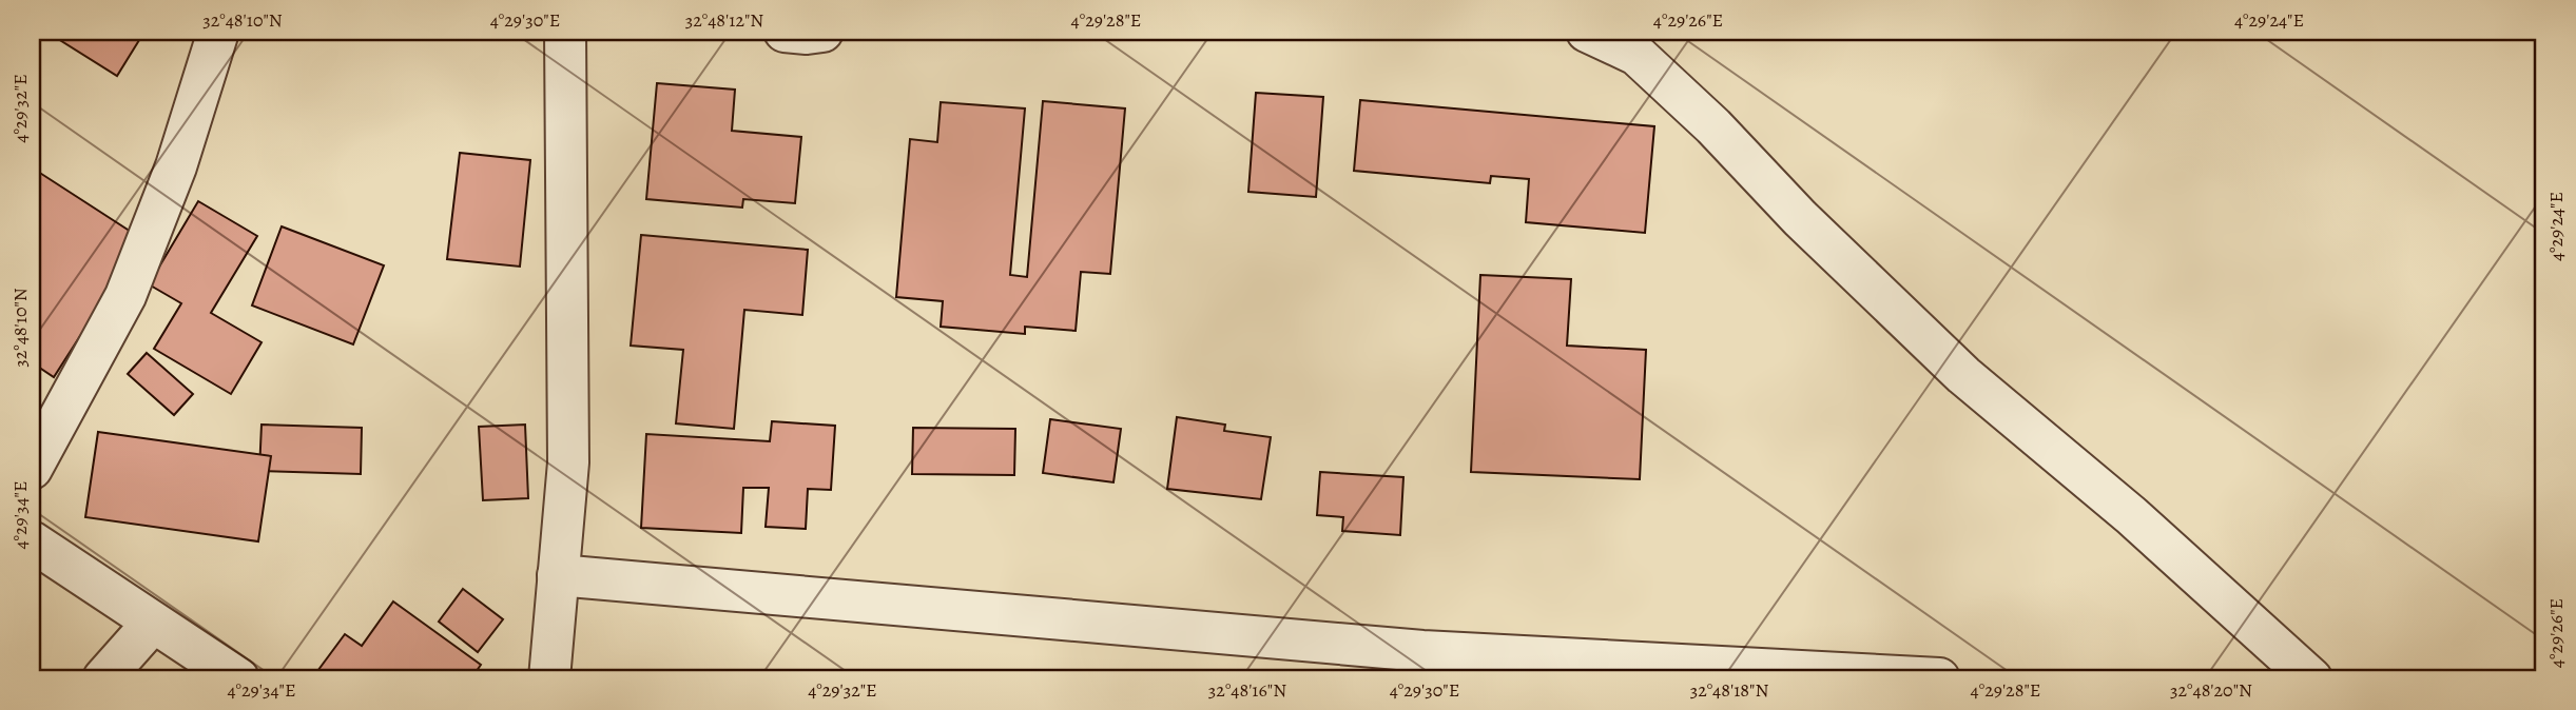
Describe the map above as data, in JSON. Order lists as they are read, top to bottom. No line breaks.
{"coordinates":["32°48'10\"N","4°29'30\"E","32°48'12\"N","4°29'28\"E","4°29'26\"E","4°29'24\"E","4°29'32\"E","4°29'34\"E","32°48'16\"N","32°48'18\"N","32°48'20\"N"]}
